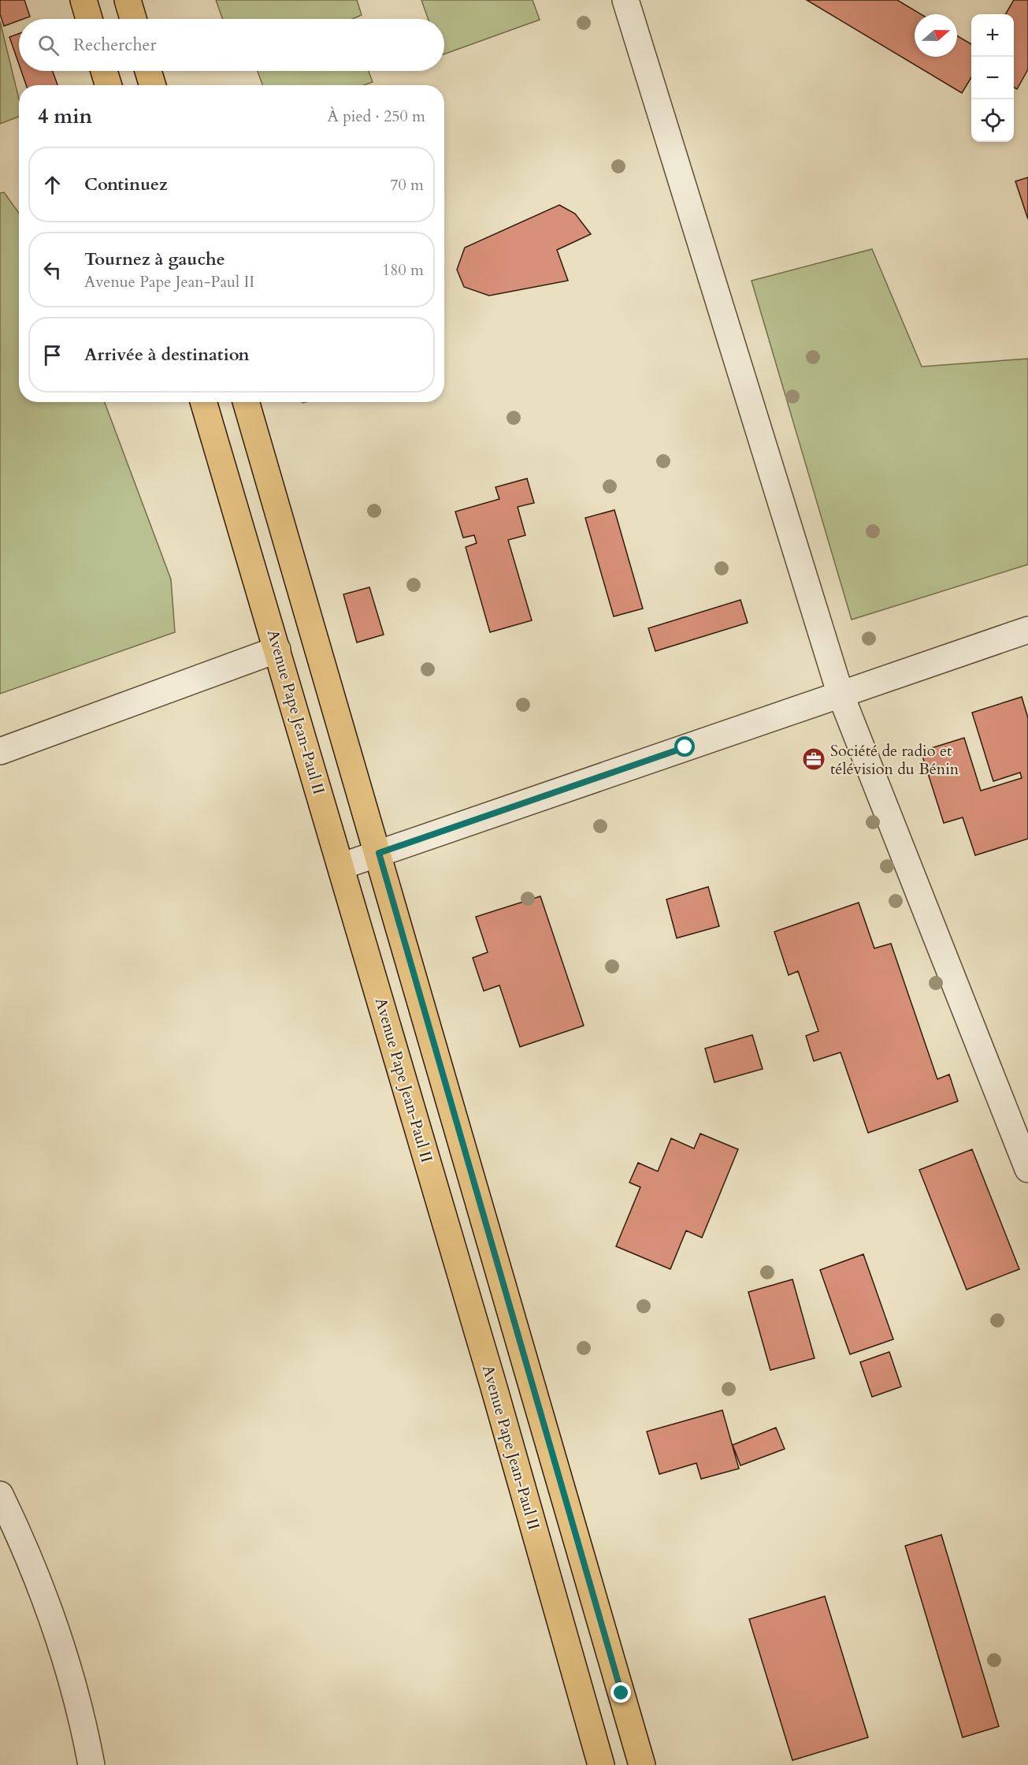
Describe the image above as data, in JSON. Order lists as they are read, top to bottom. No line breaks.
{"streets":{"main road":["Avenue Pape Jean-Paul II"]},"places":{"office":["Société de radio et télévision du Bénin"]},"north":"right","page":{"map_buttons":["+","−"],"search":"Rechercher","heading":["4 min","À pied · 250 m"],"list":[["Continuez","70 m"],["Tournez à gauche","Avenue Pape Jean-Paul II","180 m"],"Arrivée à destination"]}}
